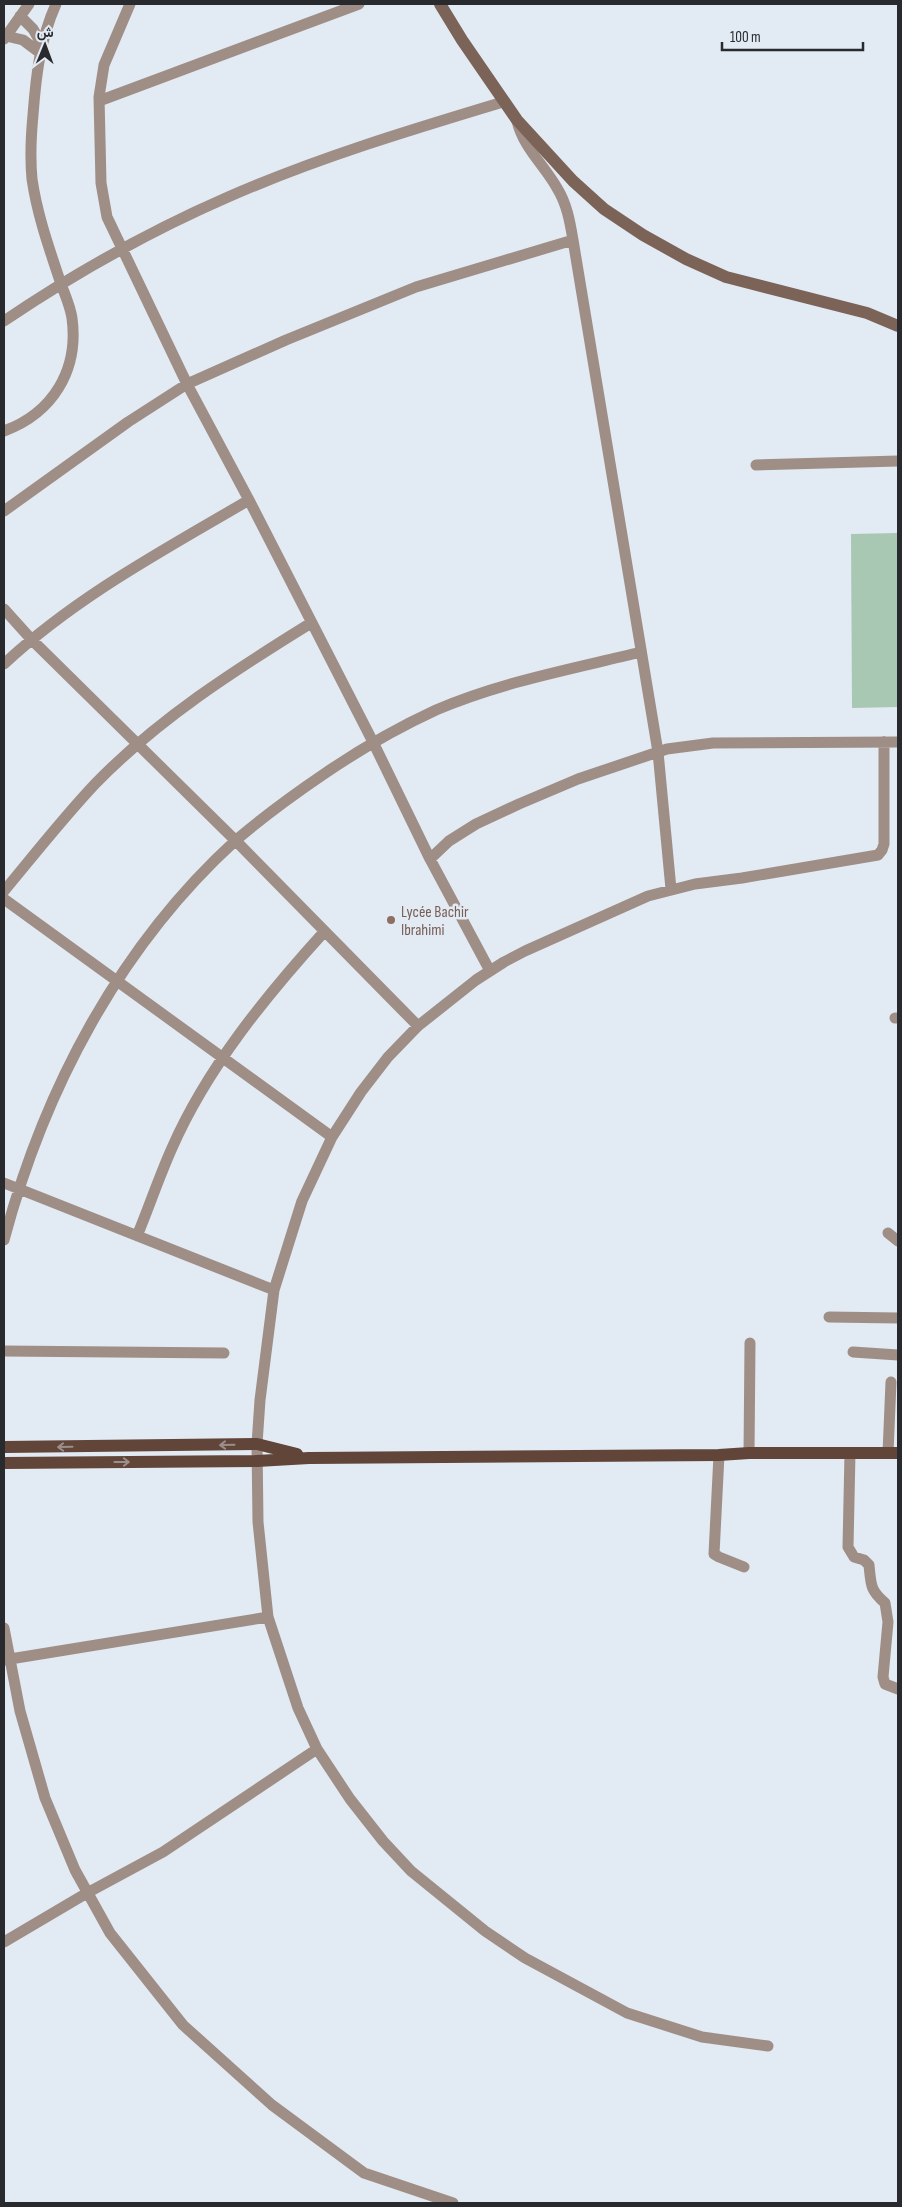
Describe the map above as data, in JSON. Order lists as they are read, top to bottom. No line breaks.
{"places":["Lycée Bachir Ibrahimi"],"scale_bar":"100 m","north":"top"}
